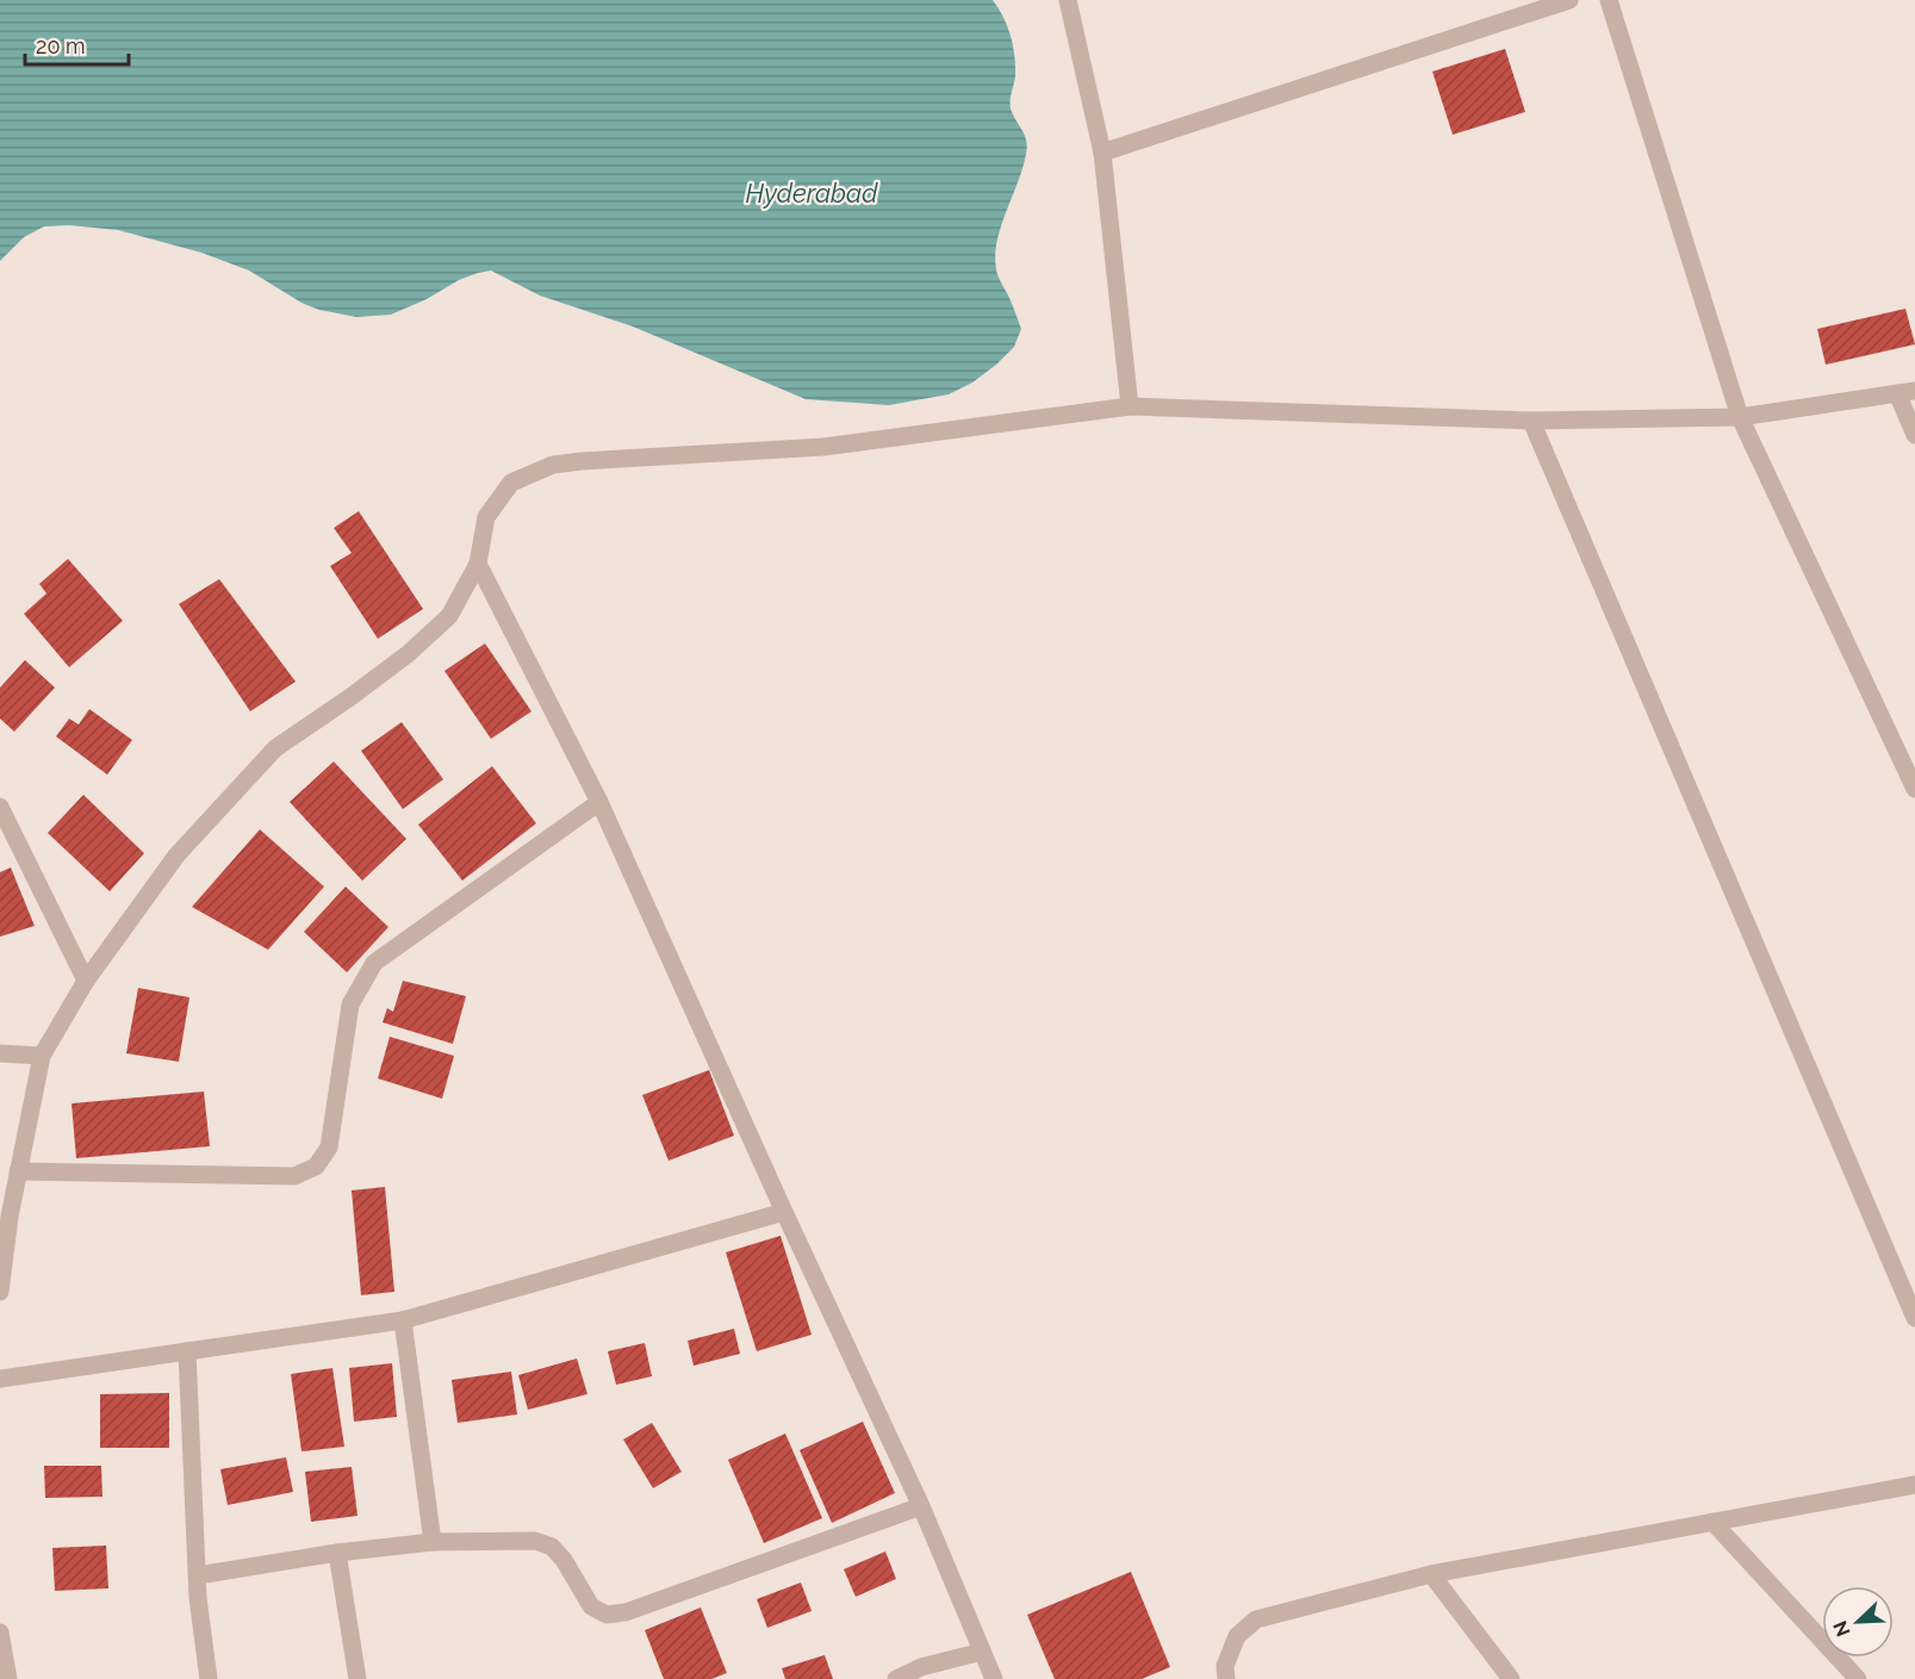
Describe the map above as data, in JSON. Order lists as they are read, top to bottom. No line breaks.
{"water":["Hyderabad"],"scale_bar":"20 m","north":"bottom left"}
